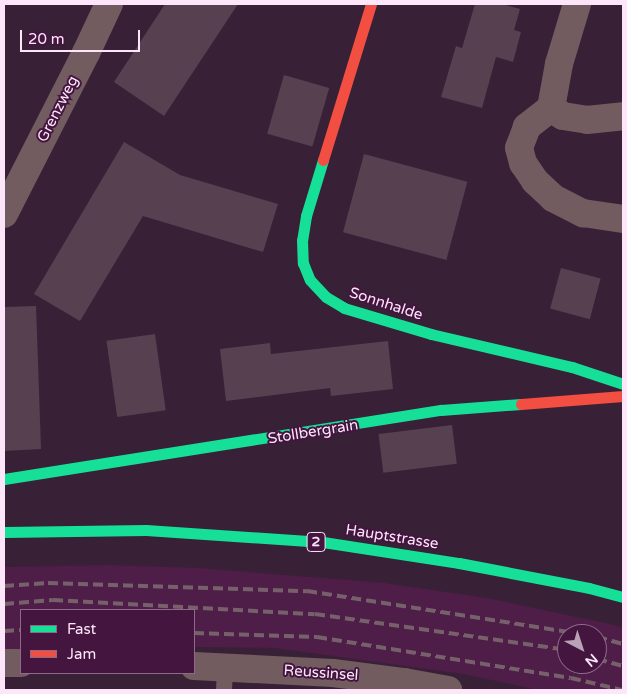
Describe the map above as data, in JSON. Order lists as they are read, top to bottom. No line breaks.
{"streets":{"street":["Grenzweg","Sonnhalde","Stollbergrain","Hauptstrasse","2","Reussinsel"]},"legend":["Fast","Jam"],"scale_bar":"20 m","north":"bottom right"}
